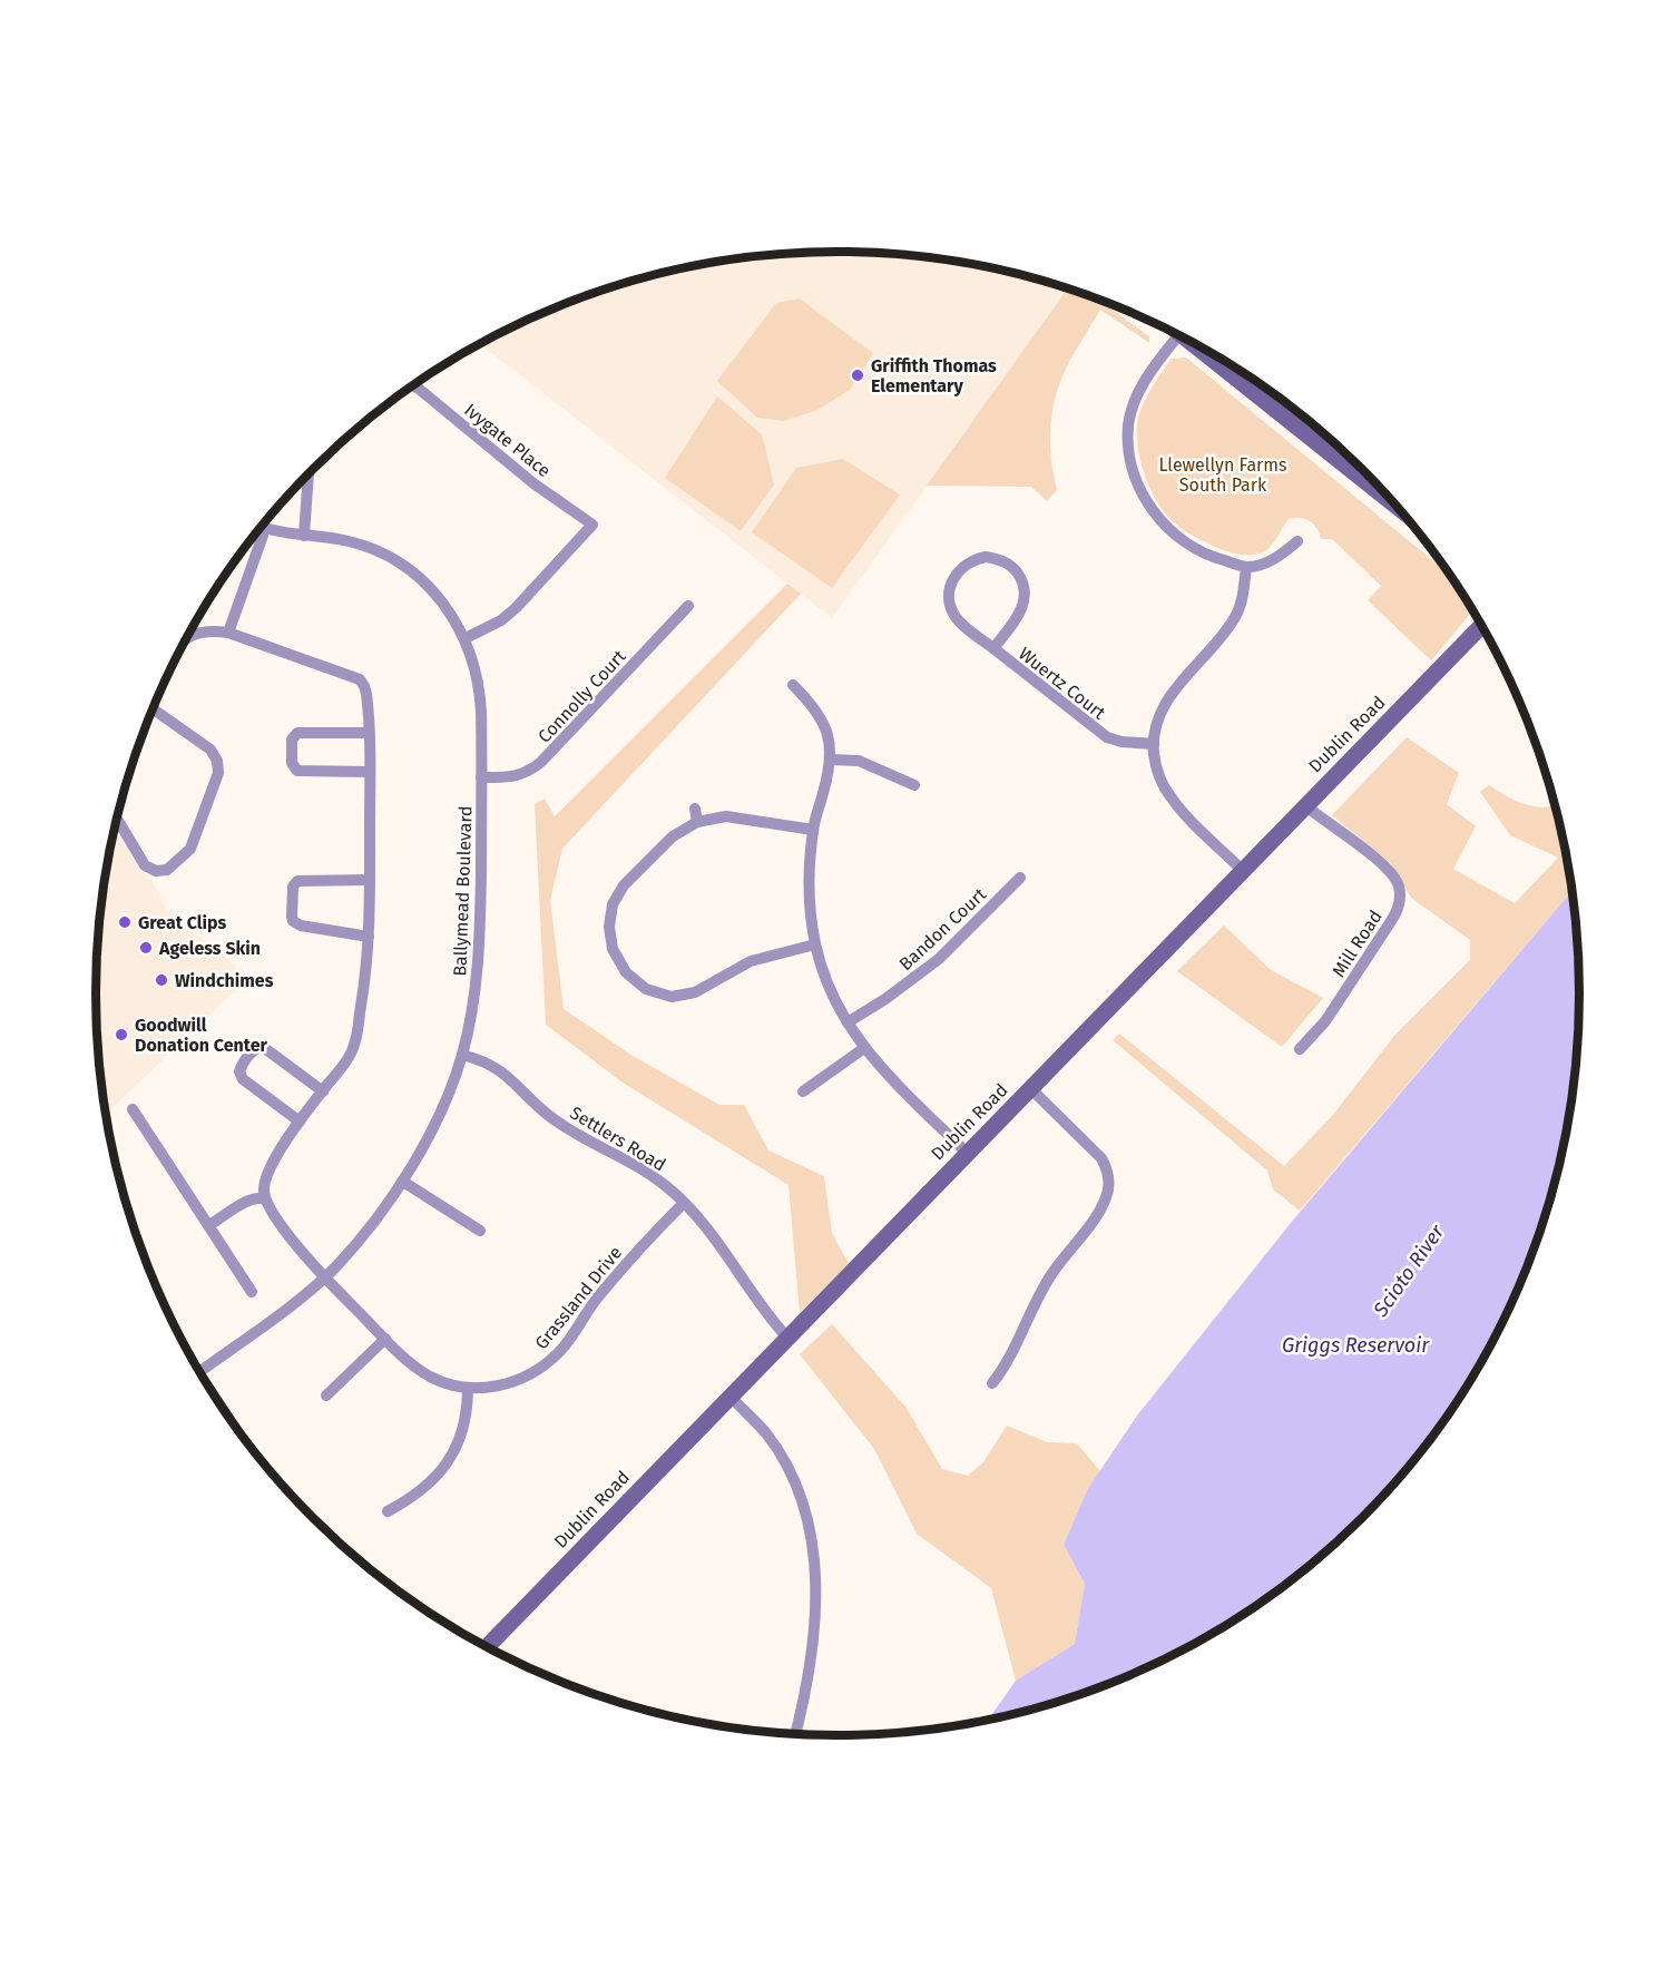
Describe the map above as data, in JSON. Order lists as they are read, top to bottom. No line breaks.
{"streets":{"main road":["Dublin Road"],"street":["Ivygate Place","Wuertz Court","Connolly Court","Ballymead Boulevard","Bandon Court","Mill Road","Settlers Road","Grassland Drive"]},"crossings":[["Ivygate Place","Ballymead Boulevard"],["Connolly Court","Ballymead Boulevard"],["Dublin Road","Mill Road"],["Dublin Road","Settlers Road"],["Ballymead Boulevard","Settlers Road"],["Ballymead Boulevard","Grassland Drive"],["Settlers Road","Grassland Drive"]],"water":["Scioto River","Griggs Reservoir"],"parks":["Llewellyn Farms South Park"],"places":["Griffith Thomas Elementary","Great Clips","Ageless Skin","Windchimes","Goodwill Donation Center"]}
